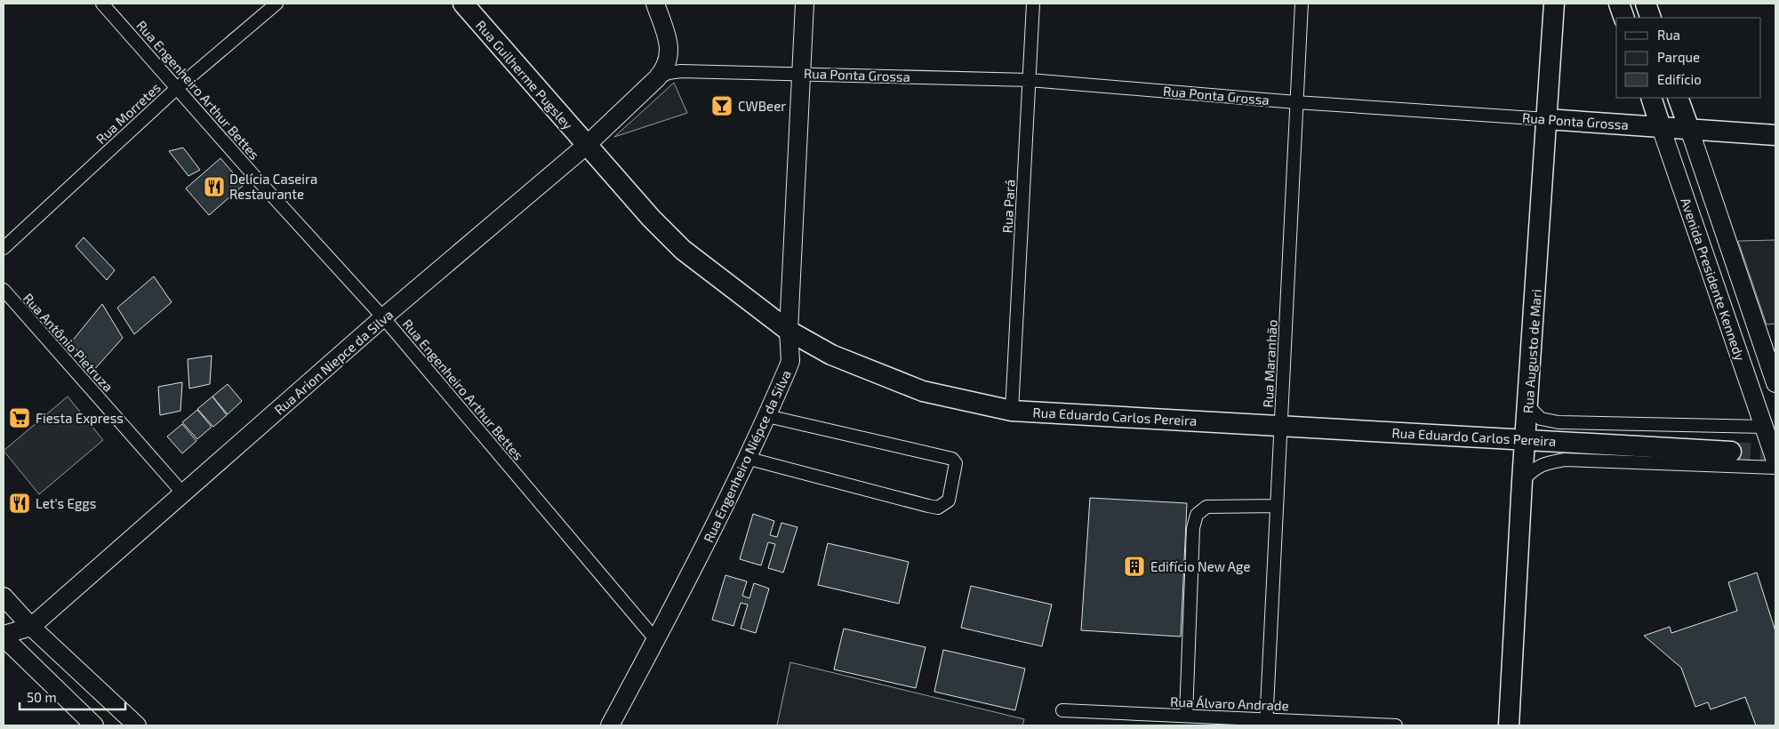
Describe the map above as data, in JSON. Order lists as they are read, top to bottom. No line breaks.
{"streets":{"main road":["Rua Guilherme Pugsley","Rua Ponta Grossa","Avenida Presidente Kennedy","Rua Augusto de Mari","Rua Eduardo Carlos Pereira"],"street":["Rua Engenheiro Arthur Bettes","Rua Morretes","Rua Pará","Rua Antônio Pietruza","Rua Arion Niepce da Silva","Rua Maranhão","Rua Engenheiro Niépce da Silva","Rua Álvaro Andrade"]},"crossings":[["Rua Guilherme Pugsley","Rua Arion Niepce da Silva"],["Rua Guilherme Pugsley","Rua Eduardo Carlos Pereira"],["Rua Ponta Grossa","Rua Pará"],["Rua Ponta Grossa","Avenida Presidente Kennedy"],["Rua Ponta Grossa","Rua Augusto de Mari"],["Rua Ponta Grossa","Rua Arion Niepce da Silva"],["Rua Ponta Grossa","Rua Maranhão"],["Rua Ponta Grossa","Rua Engenheiro Niépce da Silva"],["Rua Engenheiro Arthur Bettes","Rua Morretes"],["Rua Engenheiro Arthur Bettes","Rua Arion Niepce da Silva"],["Rua Engenheiro Arthur Bettes","Rua Engenheiro Niépce da Silva"],["Rua Pará","Rua Eduardo Carlos Pereira"],["Avenida Presidente Kennedy","Rua Eduardo Carlos Pereira"],["Rua Antônio Pietruza","Rua Arion Niepce da Silva"],["Rua Augusto de Mari","Rua Eduardo Carlos Pereira"],["Rua Arion Niepce da Silva","Rua Eduardo Carlos Pereira"],["Rua Maranhão","Rua Eduardo Carlos Pereira"],["Rua Maranhão","Rua Álvaro Andrade"],["Rua Eduardo Carlos Pereira","Rua Engenheiro Niépce da Silva"]],"places":{"bar":["CWBeer"],"restaurant":["Delícia Caseira Restaurante","Let's Eggs"],"supermarket":["Fiesta Express"],"building":["Edifício New Age"]},"legend":["Rua","Parque","Edifício"],"scale_bar":"50 m"}
